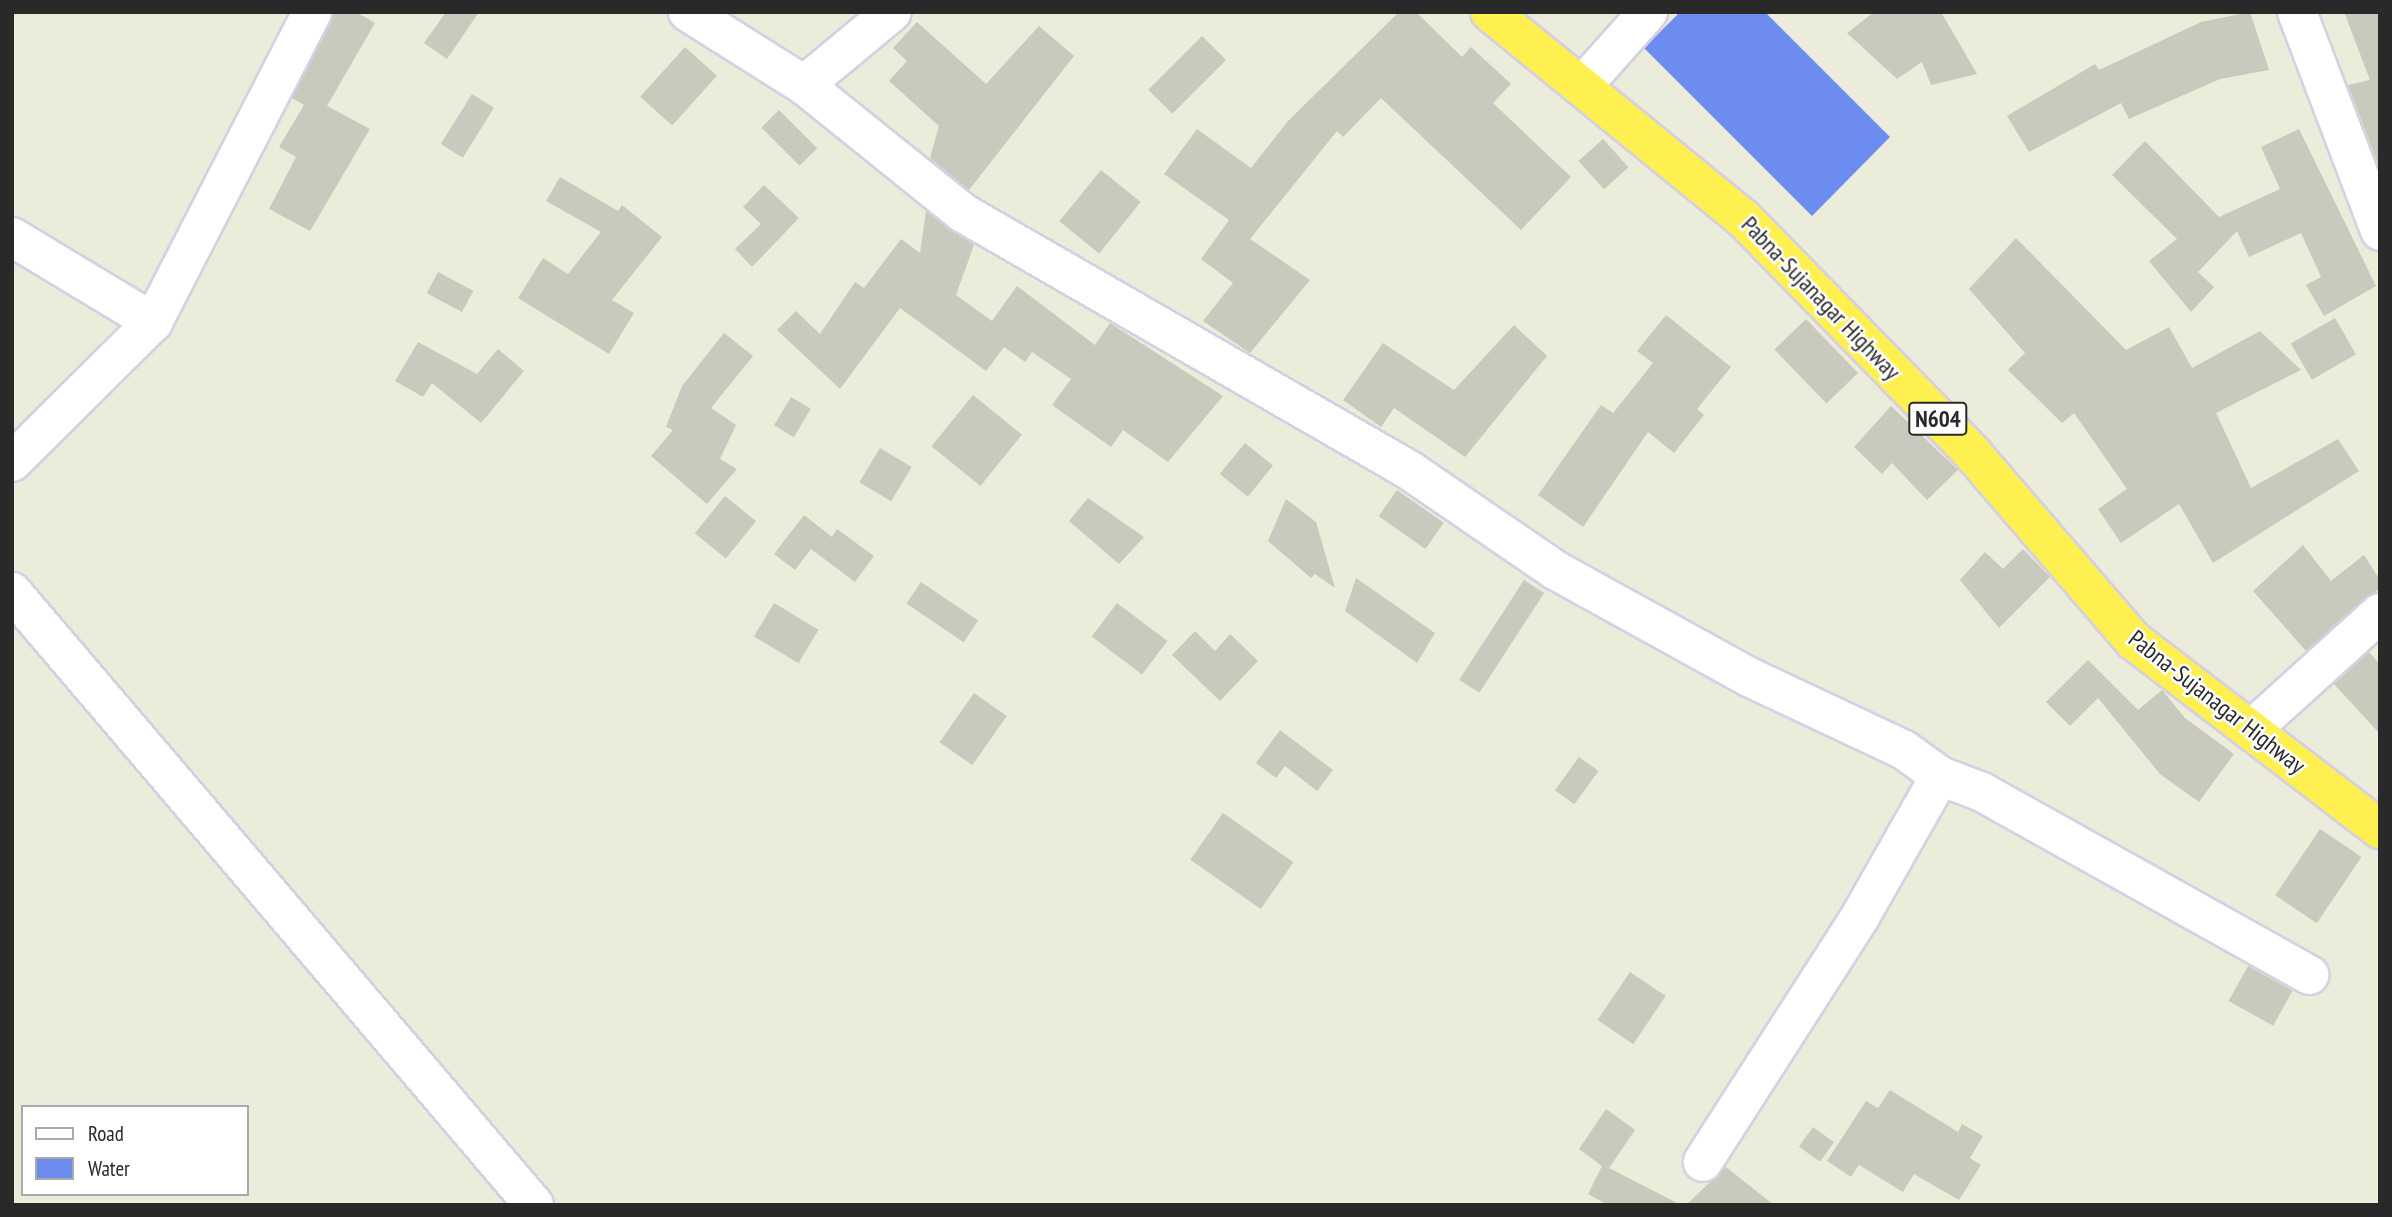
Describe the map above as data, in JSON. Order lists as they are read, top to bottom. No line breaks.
{"streets":{"highway":["Pabna-Sujanagar Highway","N604"]},"legend":["Road","Water"]}
